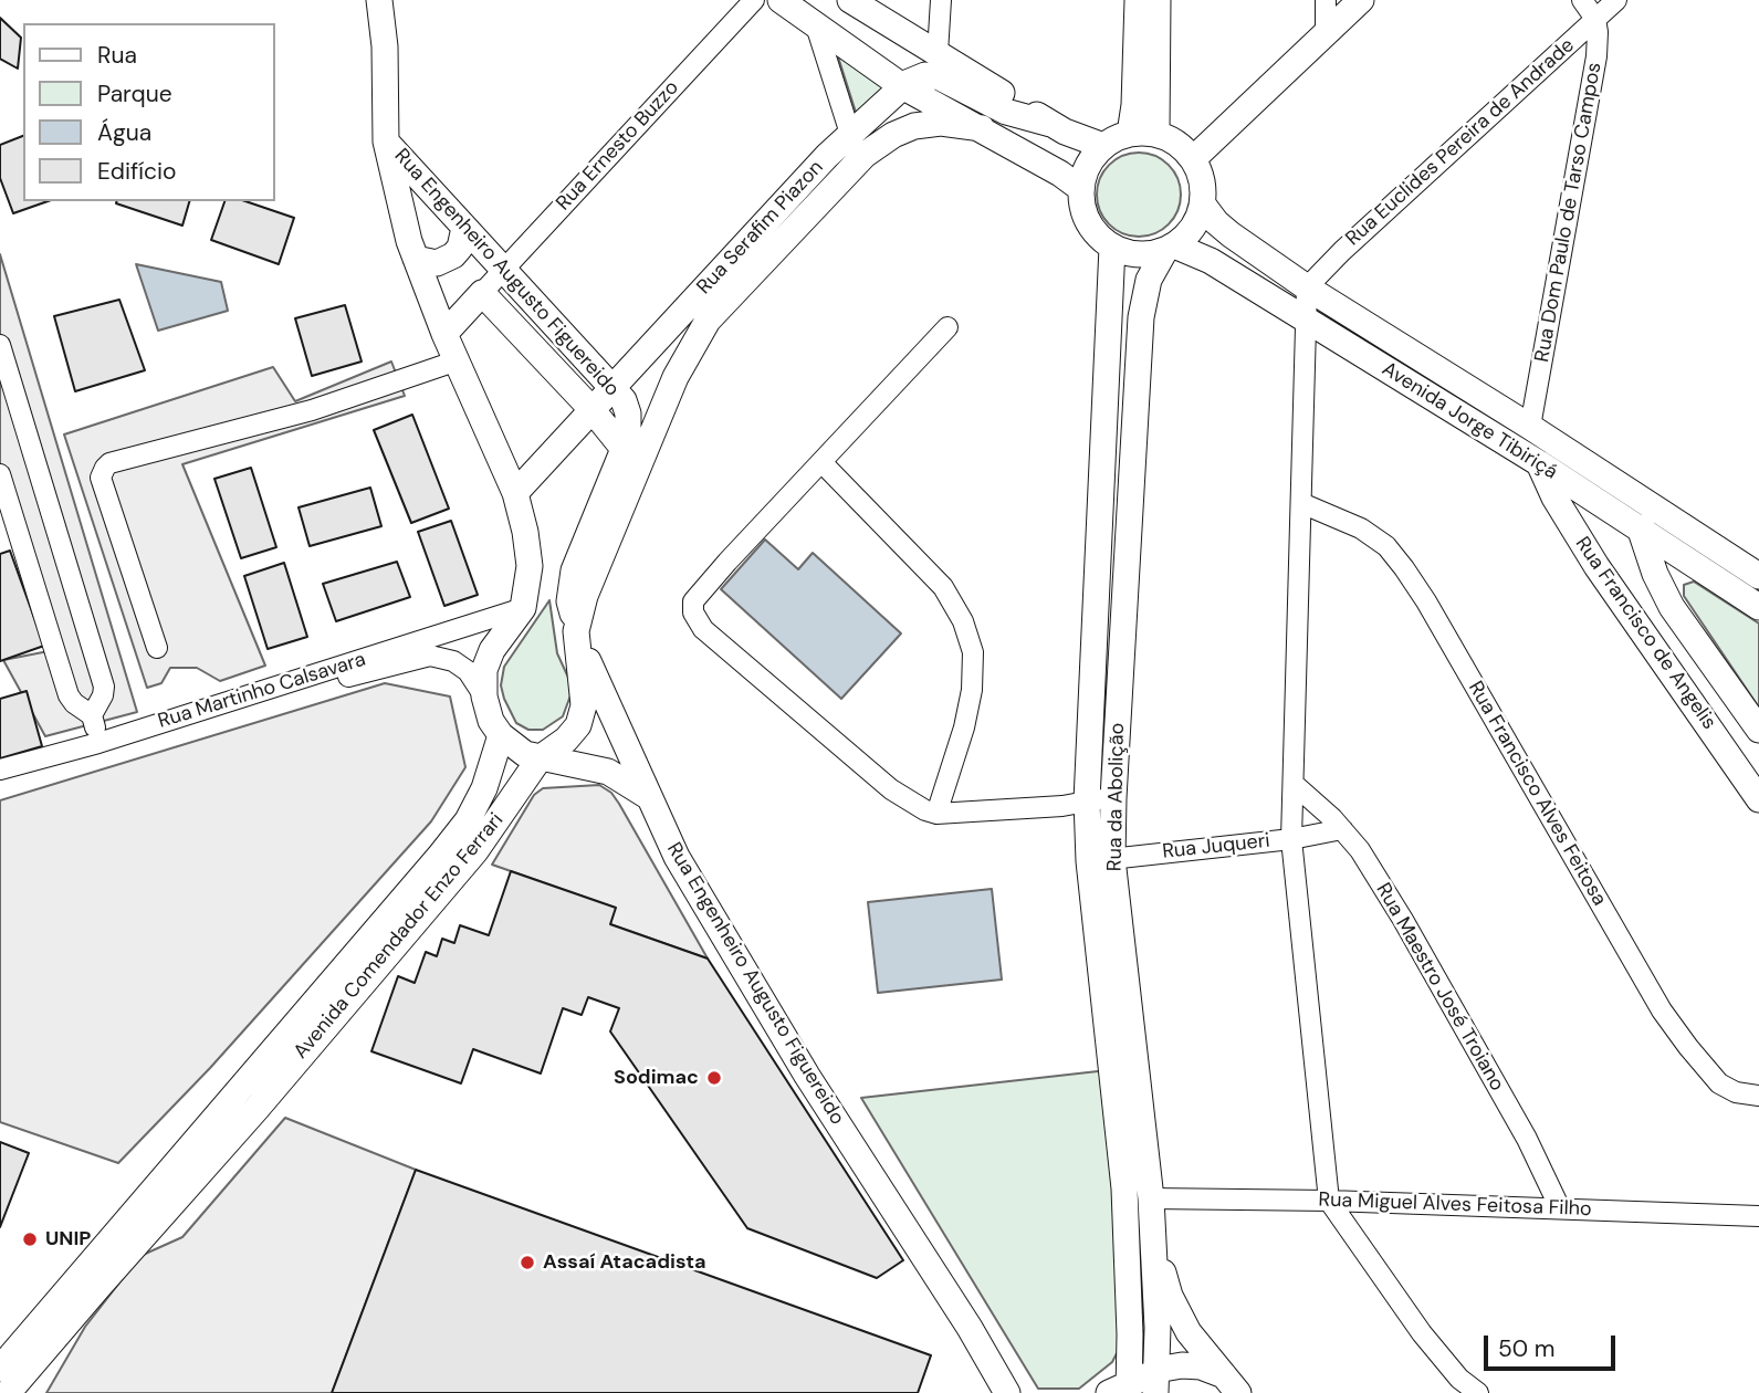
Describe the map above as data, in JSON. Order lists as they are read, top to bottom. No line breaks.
{"streets":{"main road":["Rua Serafim Piazon","Rua Engenheiro Augusto Figuereido","Avenida Jorge Tibiriçá","Rua Francisco de Angelis","Rua da Abolição","Avenida Comendador Enzo Ferrari"],"street":["Rua Euclides Pereira de Andrade","Rua Ernesto Buzzo","Rua Dom Paulo de Tarso Campos","Rua Martinho Calsavara","Rua Francisco Alves Feitosa","Rua Juqueri","Rua Maestro José Troiano","Rua Miguel Alves Feitosa Filho"]},"crossings":[["Rua Euclides Pereira de Andrade","Rua Dom Paulo de Tarso Campos"],["Rua Euclides Pereira de Andrade","Avenida Jorge Tibiriçá"],["Rua Ernesto Buzzo","Rua Engenheiro Augusto Figuereido"],["Rua Dom Paulo de Tarso Campos","Avenida Jorge Tibiriçá"],["Rua Serafim Piazon","Rua Engenheiro Augusto Figuereido"],["Rua Engenheiro Augusto Figuereido","Rua Martinho Calsavara"],["Rua Engenheiro Augusto Figuereido","Avenida Comendador Enzo Ferrari"],["Avenida Jorge Tibiriçá","Rua Francisco de Angelis"],["Avenida Jorge Tibiriçá","Rua da Abolição"],["Rua da Abolição","Rua Juqueri"],["Rua da Abolição","Rua Miguel Alves Feitosa Filho"],["Rua Juqueri","Rua Maestro José Troiano"],["Rua Maestro José Troiano","Rua Miguel Alves Feitosa Filho"]],"places":["Sodimac","UNIP","Assaí Atacadista"],"legend":["Rua","Parque","Água","Edifício"],"scale_bar":"50 m"}
